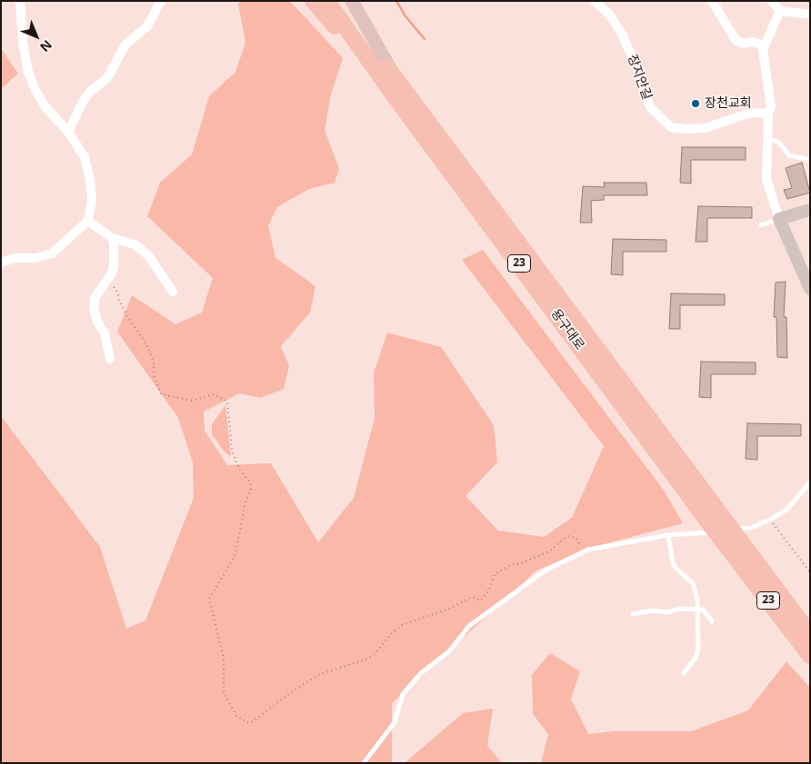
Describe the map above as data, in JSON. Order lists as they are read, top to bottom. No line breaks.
{"streets":{"highway":["23","용구대로"],"street":["장지안길"]},"places":["장천교회"],"north":"bottom right"}
